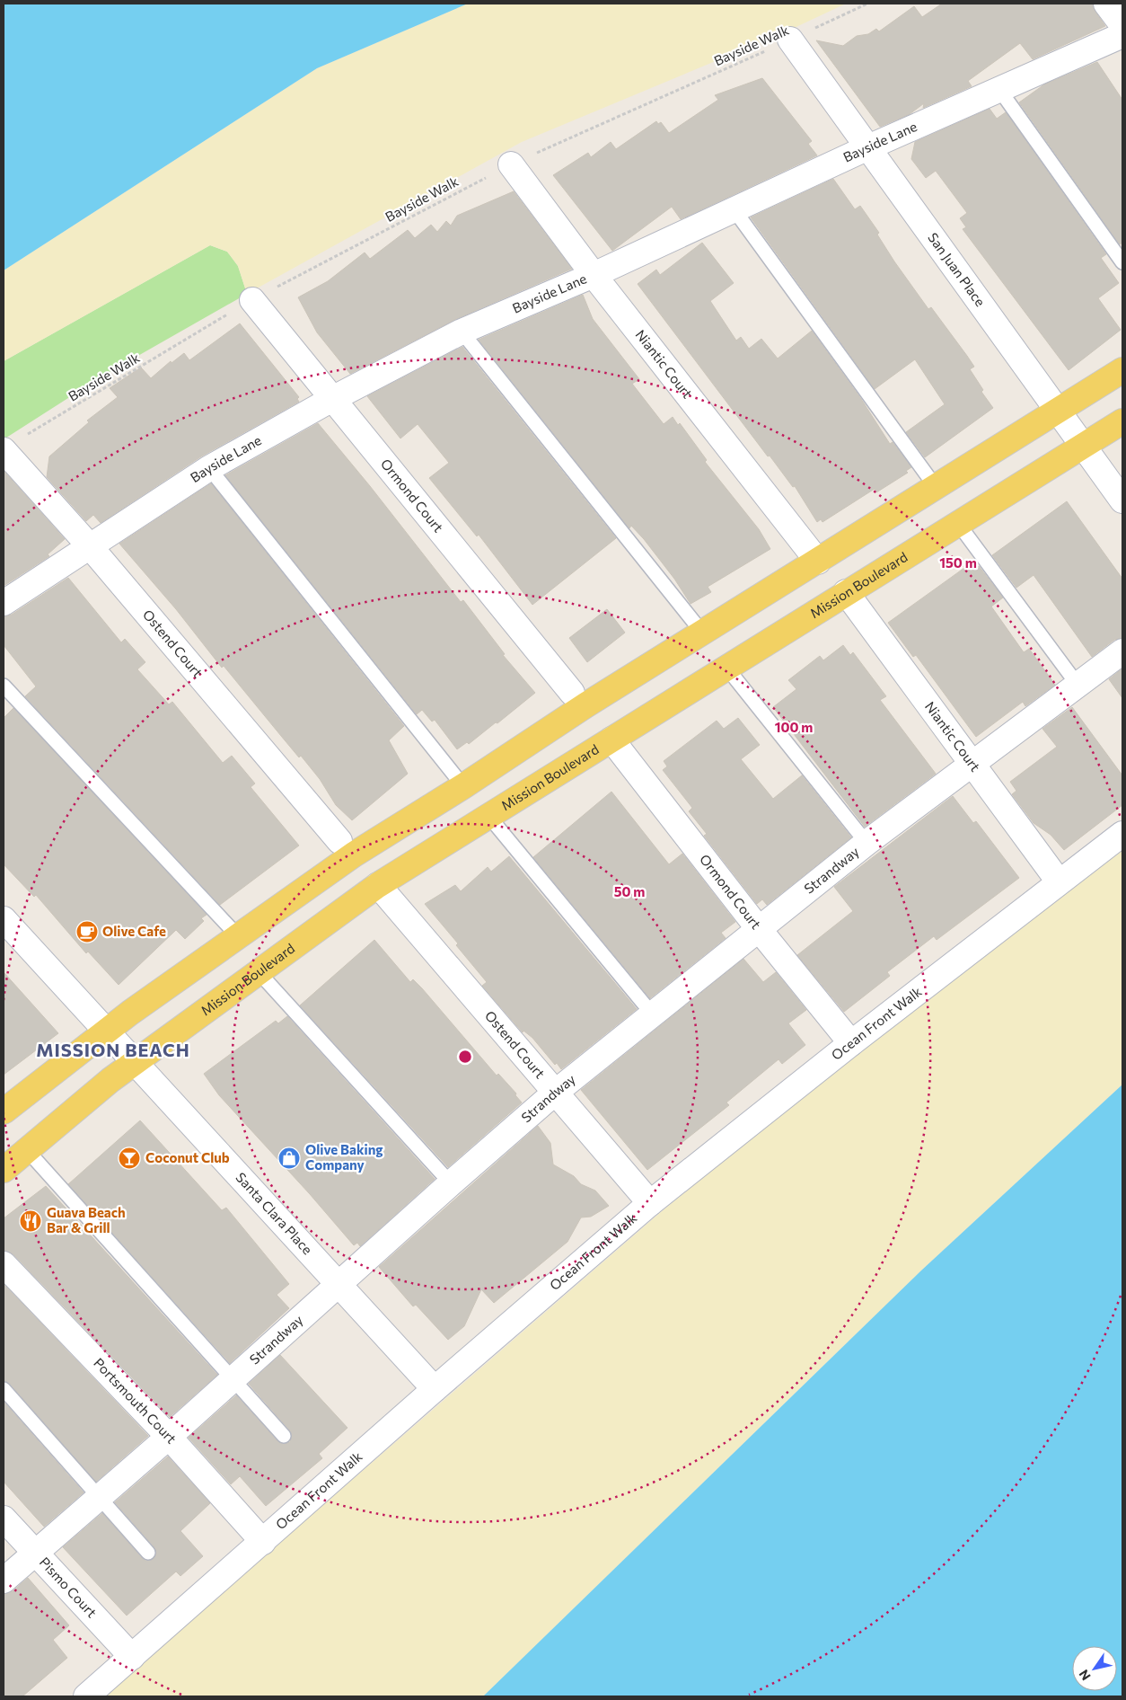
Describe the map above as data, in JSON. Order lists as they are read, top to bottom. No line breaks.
{"streets":{"main road":["Mission Boulevard"],"street":["Bayside Lane","San Juan Place","Niantic Court","Ormond Court","Ostend Court","Strandway","Ocean Front Walk","Santa Clara Place","Portsmouth Court","Pismo Court"],"path":["Bayside Walk"]},"crossings":[["Bayside Walk","San Juan Place"],["Bayside Walk","Niantic Court"],["Bayside Walk","Ormond Court"],["Bayside Lane","San Juan Place"],["Bayside Lane","Niantic Court"],["Bayside Lane","Ormond Court"],["Bayside Lane","Ostend Court"],["San Juan Place","Mission Boulevard"],["Niantic Court","Mission Boulevard"],["Niantic Court","Strandway"],["Niantic Court","Ocean Front Walk"],["Ormond Court","Mission Boulevard"],["Ormond Court","Strandway"],["Ormond Court","Ocean Front Walk"],["Mission Boulevard","Ostend Court"],["Mission Boulevard","Santa Clara Place"],["Ostend Court","Strandway"],["Ostend Court","Ocean Front Walk"],["Strandway","Santa Clara Place"],["Strandway","Portsmouth Court"],["Strandway","Pismo Court"],["Ocean Front Walk","Santa Clara Place"],["Ocean Front Walk","Portsmouth Court"],["Ocean Front Walk","Pismo Court"]],"districts":["MISSION BEACH"],"places":{"cafe":["Olive Cafe"],"bar":["Coconut Club"],"shop":["Olive Baking Company"],"restaurant":["Guava Beach Bar & Grill"]},"north":"bottom left","rings":["150 m","100 m","50 m"]}
